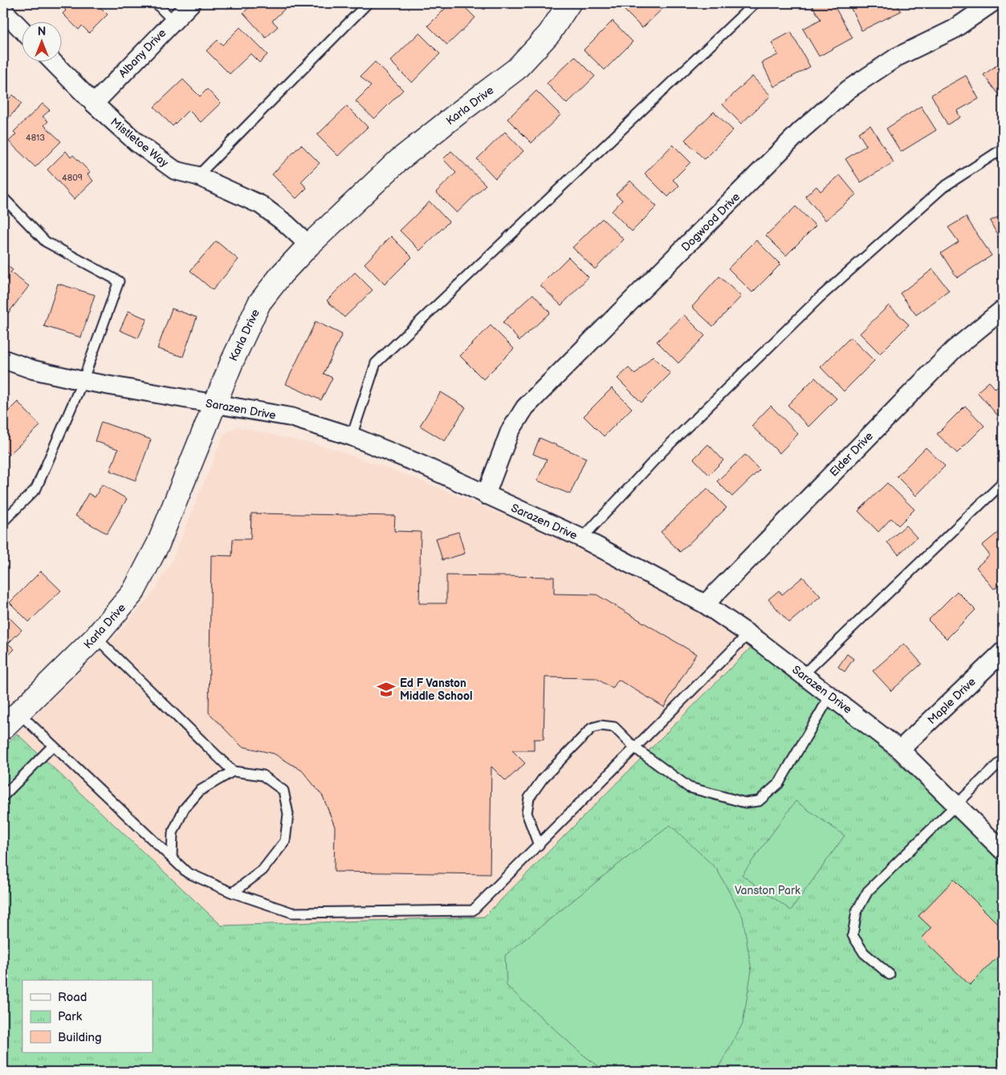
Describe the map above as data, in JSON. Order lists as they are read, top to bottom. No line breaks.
{"streets":{"street":["Albany Drive","Karla Drive","Mistletoe Way","Dogwood Drive","Sarazen Drive","Elder Drive","Maple Drive"]},"crossings":[["Albany Drive","Mistletoe Way"],["Karla Drive","Mistletoe Way"],["Karla Drive","Sarazen Drive"],["Dogwood Drive","Sarazen Drive"],["Sarazen Drive","Elder Drive"],["Sarazen Drive","Maple Drive"]],"parks":["Vanston Park"],"places":{"school or university":["Ed F Vanston Middle School"]},"house_numbers":["4813","4809"],"legend":["Road","Park","Building"],"north":"top"}
